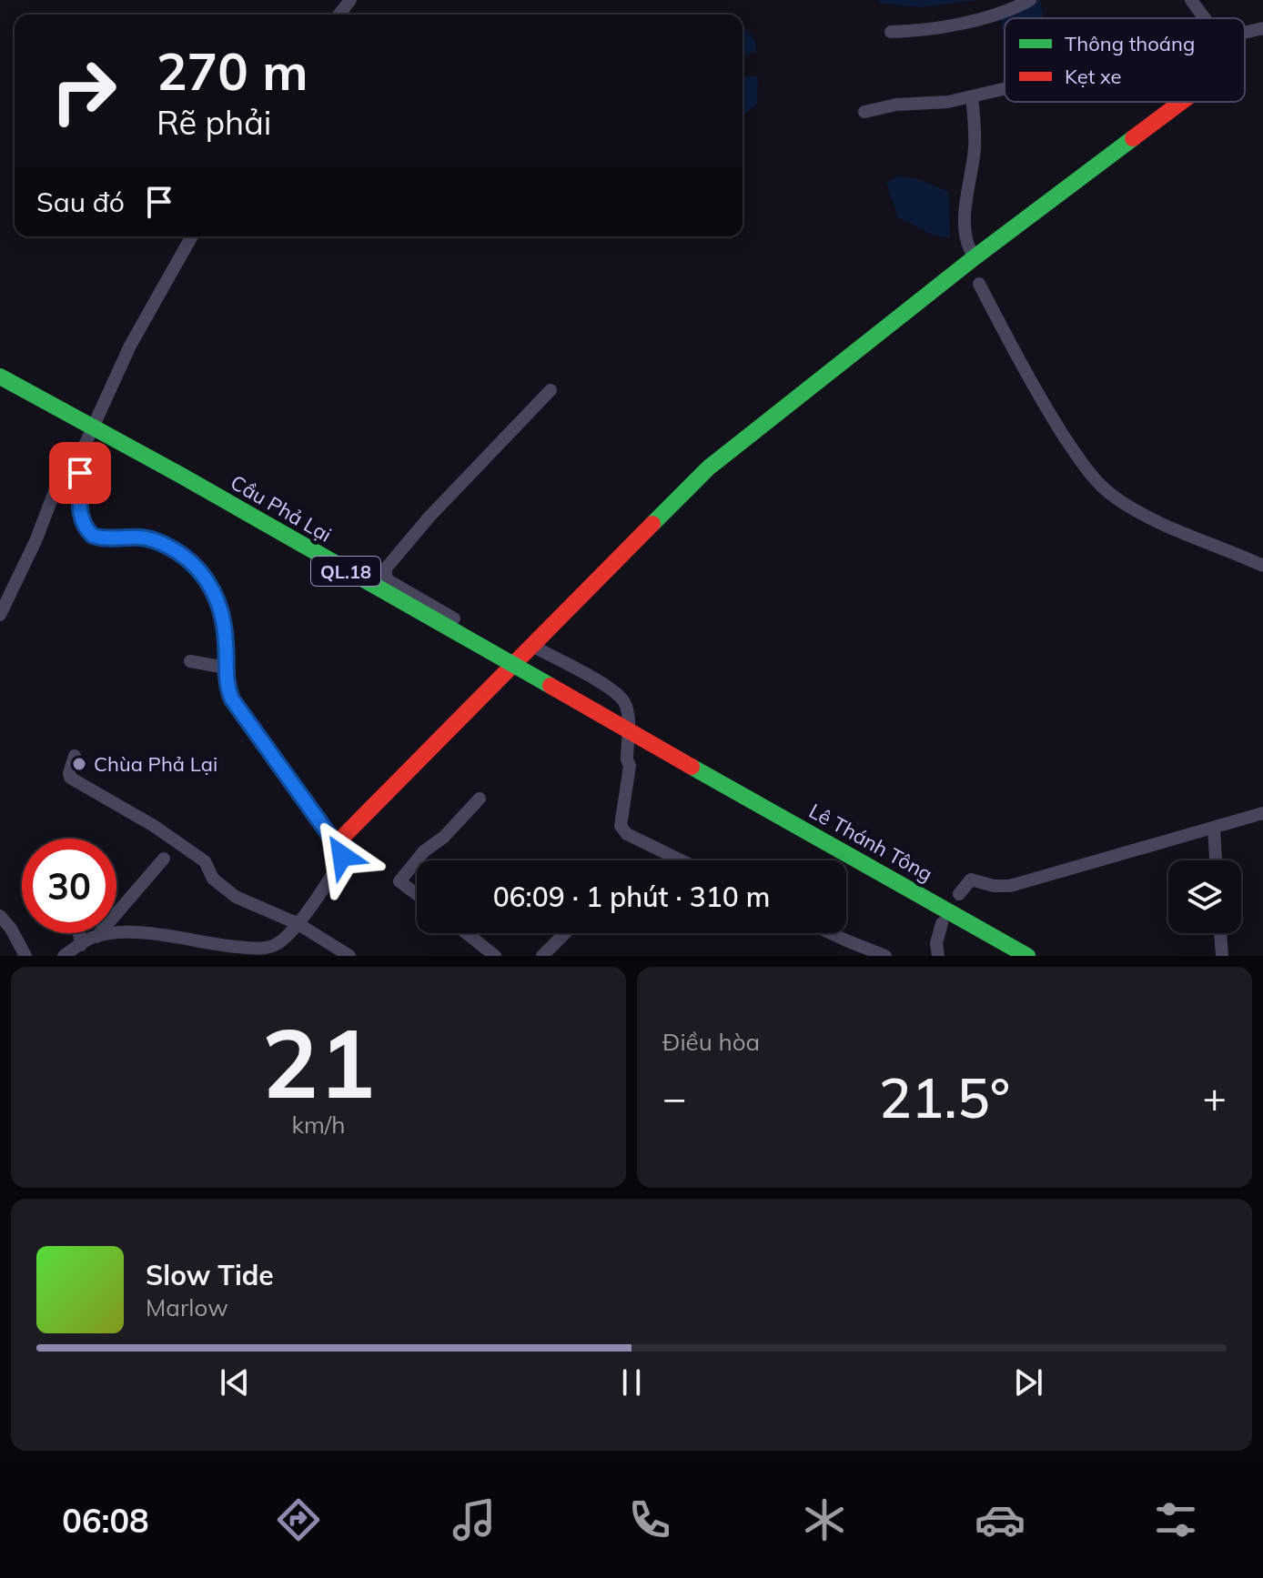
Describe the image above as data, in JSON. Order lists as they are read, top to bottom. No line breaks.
{"streets":{"main road":["Cầu Phả Lại","QL.18","Lê Thánh Tông"]},"crossings":[["Cầu Phả Lại","Lê Thánh Tông"]],"places":["Chùa Phả Lại"],"legend":["Thông thoáng","Kẹt xe"],"page":{"turn":["270 m","Rẽ phải"],"then":"Sau đó","limit":"30","trip":"06:09 · 1 phút · 310 m","tile":[["21","km/h"],"Điều hòa"],"heat":["−","21.5°","+"],"song":["Slow Tide","Marlow"],"tabs":"06:08"}}
